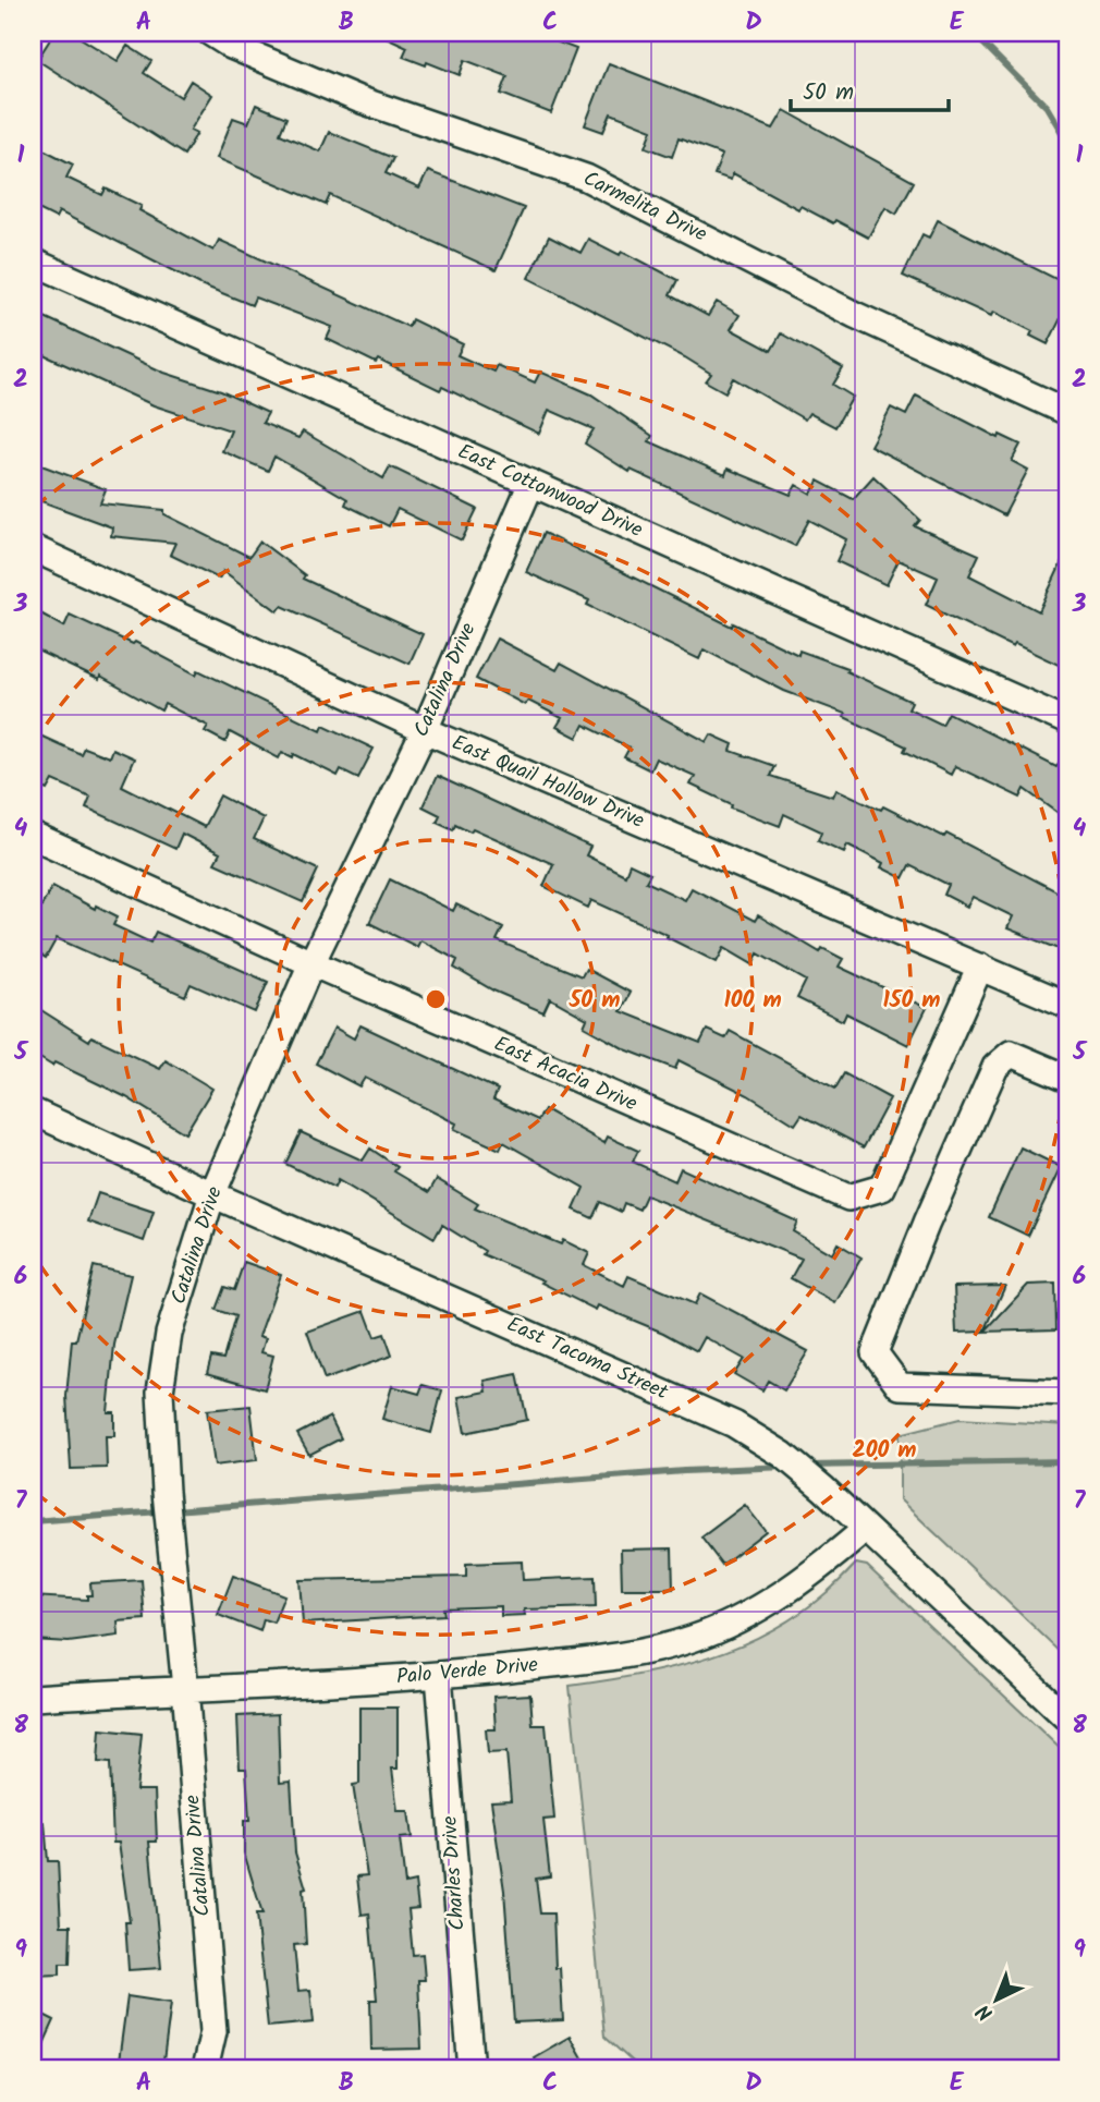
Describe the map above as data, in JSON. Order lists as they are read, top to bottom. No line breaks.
{"streets":{"street":["Carmelita Drive","East Cottonwood Drive","Catalina Drive","East Quail Hollow Drive","East Acacia Drive","East Tacoma Street","Palo Verde Drive","Charles Drive"]},"crossings":[["East Cottonwood Drive","Catalina Drive"],["Catalina Drive","East Quail Hollow Drive"],["Catalina Drive","East Acacia Drive"],["Catalina Drive","East Tacoma Street"],["Catalina Drive","Palo Verde Drive"],["East Quail Hollow Drive","East Acacia Drive"],["East Tacoma Street","Palo Verde Drive"],["Palo Verde Drive","Charles Drive"]],"scale_bar":"50 m","north":"bottom left","grid":{"columns":["A","B","C","D","E"],"rows":["1","2","3","4","5","6","7","8","9"]},"rings":["50 m","100 m","150 m","200 m"]}
